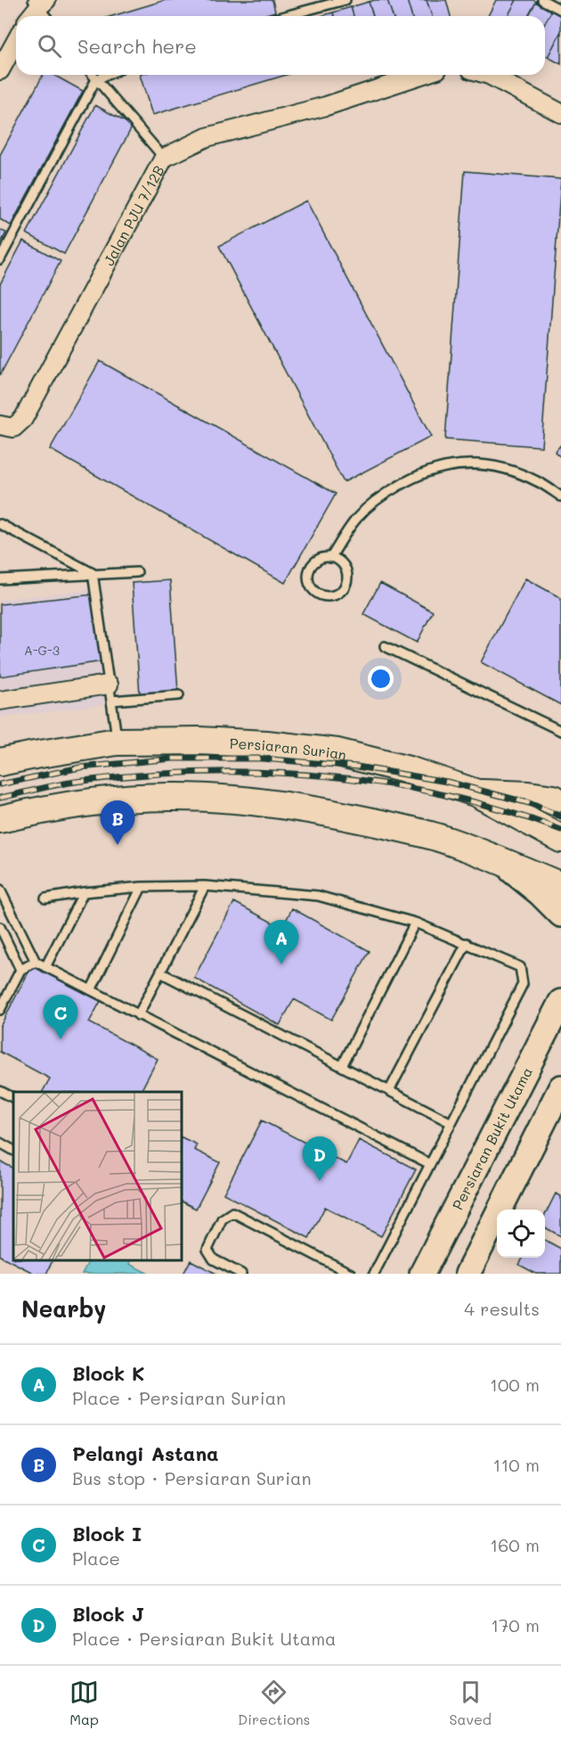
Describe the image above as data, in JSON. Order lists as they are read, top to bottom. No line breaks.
{"streets":{"main road":["Persiaran Surian"],"street":["Jalan PJU 7/12B","Persiaran Bukit Utama"]},"house_numbers":["A-G-3"],"page":{"search":"Search here","pins":["B","A","C","D"],"heading":["Nearby","4 results"],"list":[{"mark":"A","name":"Block K","note":"Place · Persiaran Surian","value":"100 m"},{"mark":"B","name":"Pelangi Astana","note":"Bus stop · Persiaran Surian","value":"110 m"},{"mark":"C","name":"Block I","note":"Place","value":"160 m"},{"mark":"D","name":"Block J","note":"Place · Persiaran Bukit Utama","value":"170 m"}],"nav":["Map","Directions","Saved"]}}
